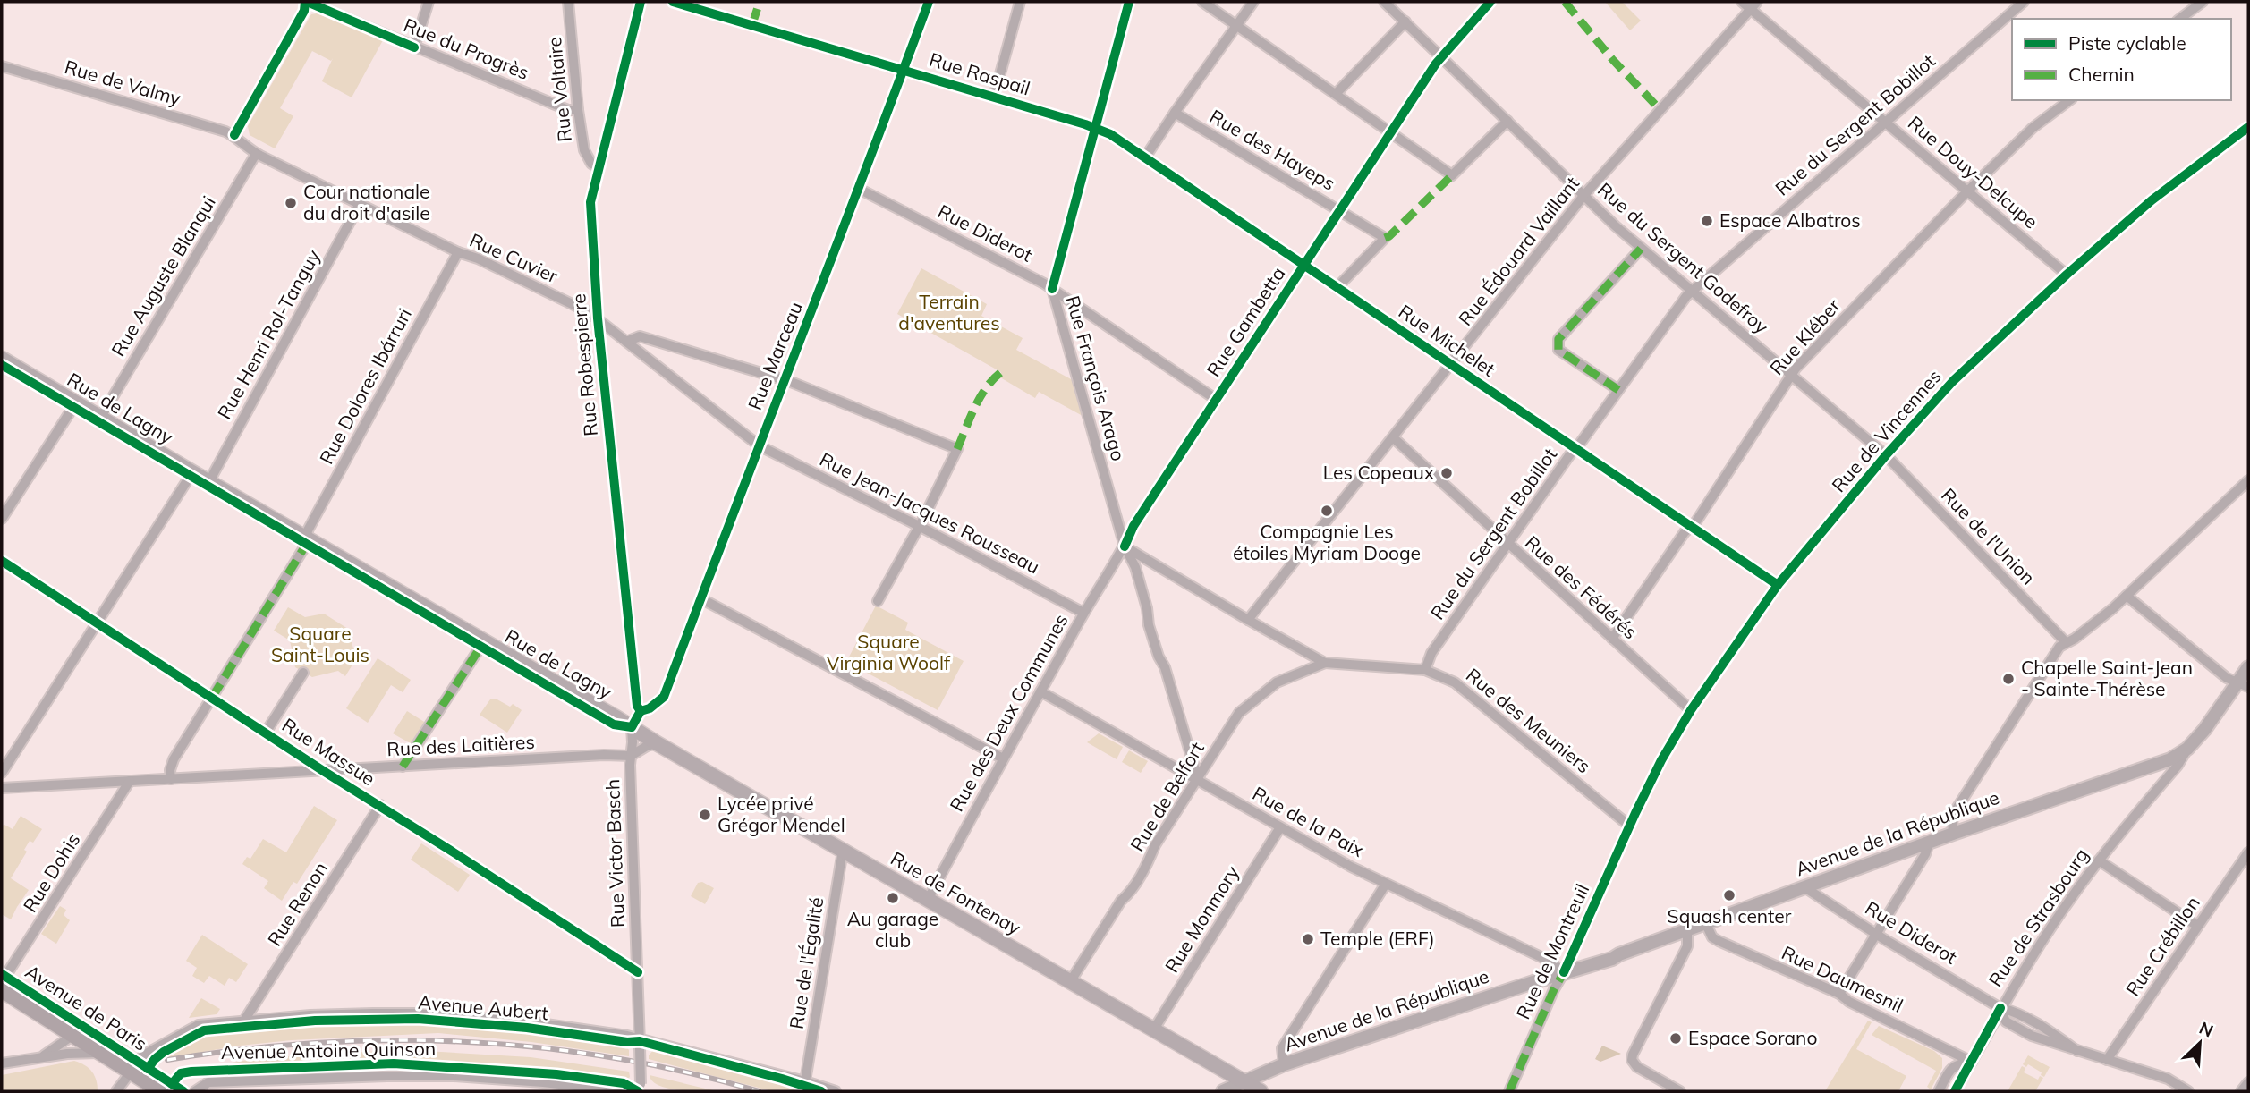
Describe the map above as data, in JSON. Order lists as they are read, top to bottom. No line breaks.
{"streets":{"main road":["Rue de Lagny","Rue de Fontenay","Avenue de Paris"],"street":["Rue du Progrès","Rue Raspail","Rue de Valmy","Rue Voltaire","Rue du Sergent Bobillot","Rue des Hayeps","Rue Douy-Delcupe","Rue Diderot","Rue Édouard Vaillant","Rue Cuvier","Rue du Sergent Godefroy","Rue Auguste Blanqui","Rue Gambetta","Rue Henri Rol-Tanguy","Rue Kléber","Rue Michelet","Rue Marceau","Rue Robespierre","Rue François Arago","Rue Dolores Ibárruri","Rue de Vincennes","Rue Jean-Jacques Rousseau","Rue de l'Union","Rue des Fédérés","Rue des Deux Communes","Rue des Meuniers","Rue des Laitières","Rue Massue","Rue de Belfort","Rue de la Paix","Avenue de la République","Rue Victor Basch","Rue Dohis","Rue Renon","Rue de Strasbourg","Rue Monmory","Rue Crébillon","Rue de Montreuil","Rue de l'Égalité","Rue Daumesnil","Avenue Aubert","Avenue Antoine Quinson"]},"crossings":[["Rue du Progrès","Rue Voltaire"],["Rue Raspail","Rue Michelet"],["Rue Raspail","Rue Marceau"],["Rue Raspail","Rue François Arago"],["Rue de Valmy","Rue Cuvier"],["Rue Voltaire","Rue Robespierre"],["Rue du Sergent Bobillot","Rue Douy-Delcupe"],["Rue du Sergent Bobillot","Rue du Sergent Godefroy"],["Rue du Sergent Bobillot","Rue Michelet"],["Rue du Sergent Bobillot","Rue des Fédérés"],["Rue du Sergent Bobillot","Rue des Meuniers"],["Rue des Hayeps","Rue Gambetta"],["Rue des Hayeps","Rue Michelet"],["Rue Douy-Delcupe","Rue Édouard Vaillant"],["Rue Douy-Delcupe","Rue Kléber"],["Rue Douy-Delcupe","Rue de Vincennes"],["Rue Diderot","Rue Gambetta"],["Rue Diderot","Rue Marceau"],["Rue Diderot","Rue François Arago"],["Rue Diderot","Avenue de la République"],["Rue Diderot","Rue de Strasbourg"],["Rue Diderot","Rue Crébillon"],["Rue Édouard Vaillant","Rue du Sergent Godefroy"],["Rue Édouard Vaillant","Rue Michelet"],["Rue Édouard Vaillant","Rue des Fédérés"],["Rue Édouard Vaillant","Rue des Meuniers"],["Rue Cuvier","Rue Auguste Blanqui"],["Rue Cuvier","Rue Henri Rol-Tanguy"],["Rue Cuvier","Rue Marceau"],["Rue Cuvier","Rue Robespierre"],["Rue Cuvier","Rue Dolores Ibárruri"],["Rue Cuvier","Rue Jean-Jacques Rousseau"],["Rue du Sergent Godefroy","Rue Gambetta"],["Rue du Sergent Godefroy","Rue Kléber"],["Rue du Sergent Godefroy","Rue de Vincennes"],["Rue du Sergent Godefroy","Rue de l'Union"],["Rue Auguste Blanqui","Rue de Lagny"],["Rue Gambetta","Rue Michelet"],["Rue Gambetta","Rue François Arago"],["Rue Gambetta","Rue des Deux Communes"],["Rue Gambetta","Rue des Meuniers"],["Rue Henri Rol-Tanguy","Rue de Lagny"],["Rue Kléber","Rue Michelet"],["Rue Kléber","Rue des Fédérés"],["Rue Michelet","Rue François Arago"],["Rue Michelet","Rue de Vincennes"],["Rue Marceau","Rue Robespierre"],["Rue Marceau","Rue Jean-Jacques Rousseau"],["Rue François Arago","Rue des Deux Communes"],["Rue François Arago","Rue des Meuniers"],["Rue François Arago","Rue de Belfort"],["Rue François Arago","Rue de la Paix"],["Rue Dolores Ibárruri","Rue de Lagny"],["Rue Dolores Ibárruri","Rue des Laitières"],["Rue Dolores Ibárruri","Rue Massue"],["Rue de Lagny","Rue Victor Basch"],["Rue de Lagny","Rue de Fontenay"],["Rue de Vincennes","Rue de l'Union"],["Rue de Vincennes","Rue des Fédérés"],["Rue de Vincennes","Rue des Meuniers"],["Rue de Vincennes","Rue de Montreuil"],["Rue Jean-Jacques Rousseau","Rue des Deux Communes"],["Rue des Deux Communes","Rue des Meuniers"],["Rue des Deux Communes","Rue de la Paix"],["Rue des Deux Communes","Rue de Fontenay"],["Rue des Meuniers","Rue de Belfort"],["Rue des Meuniers","Rue de Montreuil"],["Rue des Laitières","Rue Massue"],["Rue des Laitières","Rue Victor Basch"],["Rue des Laitières","Rue Dohis"],["Rue des Laitières","Rue de Fontenay"],["Rue Massue","Rue Victor Basch"],["Rue Massue","Rue Renon"],["Rue de Belfort","Rue de la Paix"],["Rue de Belfort","Rue de Fontenay"],["Rue de la Paix","Avenue de la République"],["Rue de la Paix","Rue Monmory"],["Rue de la Paix","Rue de Montreuil"],["Avenue de la République","Rue de Fontenay"],["Avenue de la République","Rue de Strasbourg"],["Avenue de la République","Rue de Montreuil"],["Avenue de la République","Rue Daumesnil"],["Rue Victor Basch","Rue de Fontenay"],["Rue Victor Basch","Avenue Aubert"],["Rue de Fontenay","Rue Monmory"],["Rue de Fontenay","Rue de l'Égalité"],["Rue Renon","Avenue Aubert"],["Rue de Strasbourg","Rue Daumesnil"],["Rue de l'Égalité","Avenue Aubert"],["Avenue de Paris","Avenue Aubert"]],"parks":["Terrain d'aventures","Square Saint-Louis","Square Virginia Woolf"],"places":["Cour nationale du droit d'asile","Espace Albatros","Les Copeaux","Compagnie Les étoiles Myriam Dooge","Chapelle Saint-Jean - Sainte-Thérèse","Lycée privé Grégor Mendel","Squash center","Au garage club","Temple (ERF)","Espace Sorano"],"legend":["Piste cyclable","Chemin"],"north":"top right"}
